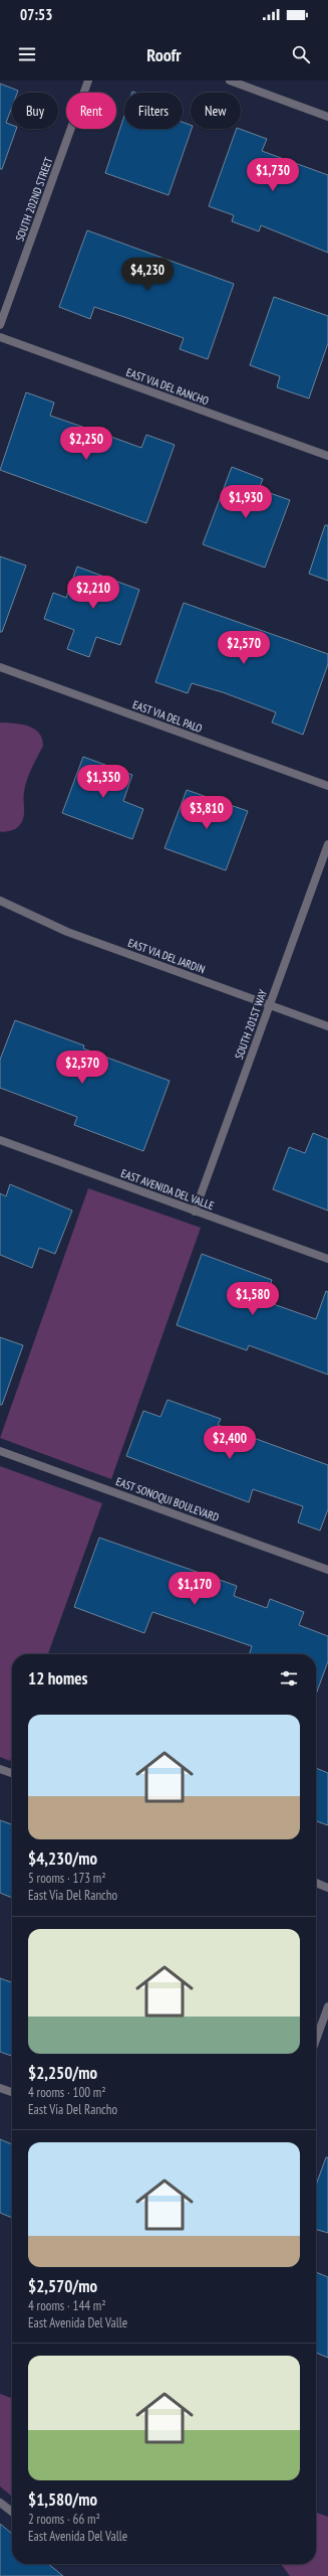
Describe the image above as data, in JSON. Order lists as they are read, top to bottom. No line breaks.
{"streets":{"street":["SOUTH 202ND STREET","EAST VIA DEL RANCHO","EAST VIA DEL PALO","EAST VIA DEL JARDIN","SOUTH 201ST WAY","EAST AVENIDA DEL VALLE","EAST SONOQUI BOULEVARD"]},"crossings":[["EAST VIA DEL JARDIN","SOUTH 201ST WAY"],["SOUTH 201ST WAY","EAST AVENIDA DEL VALLE"]],"page":{"status":"07:53","header":"Roofr","chip":["Buy","Rent","Filters","New"],"price":["$1,730","$4,230","$2,250","$1,930","$2,210","$2,570","$1,350","$3,810","$2,570","$1,580","$2,400","$1,170"],"heading":"12 homes","list":[{"name":"$4,230/mo","note":"5 rooms · 173 m² · East Via Del Rancho"},{"name":"$2,250/mo","note":"4 rooms · 100 m² · East Via Del Rancho"},{"name":"$2,570/mo","note":"4 rooms · 144 m² · East Avenida Del Valle"},{"name":"$1,580/mo","note":"2 rooms · 66 m² · East Avenida Del Valle"}]}}
